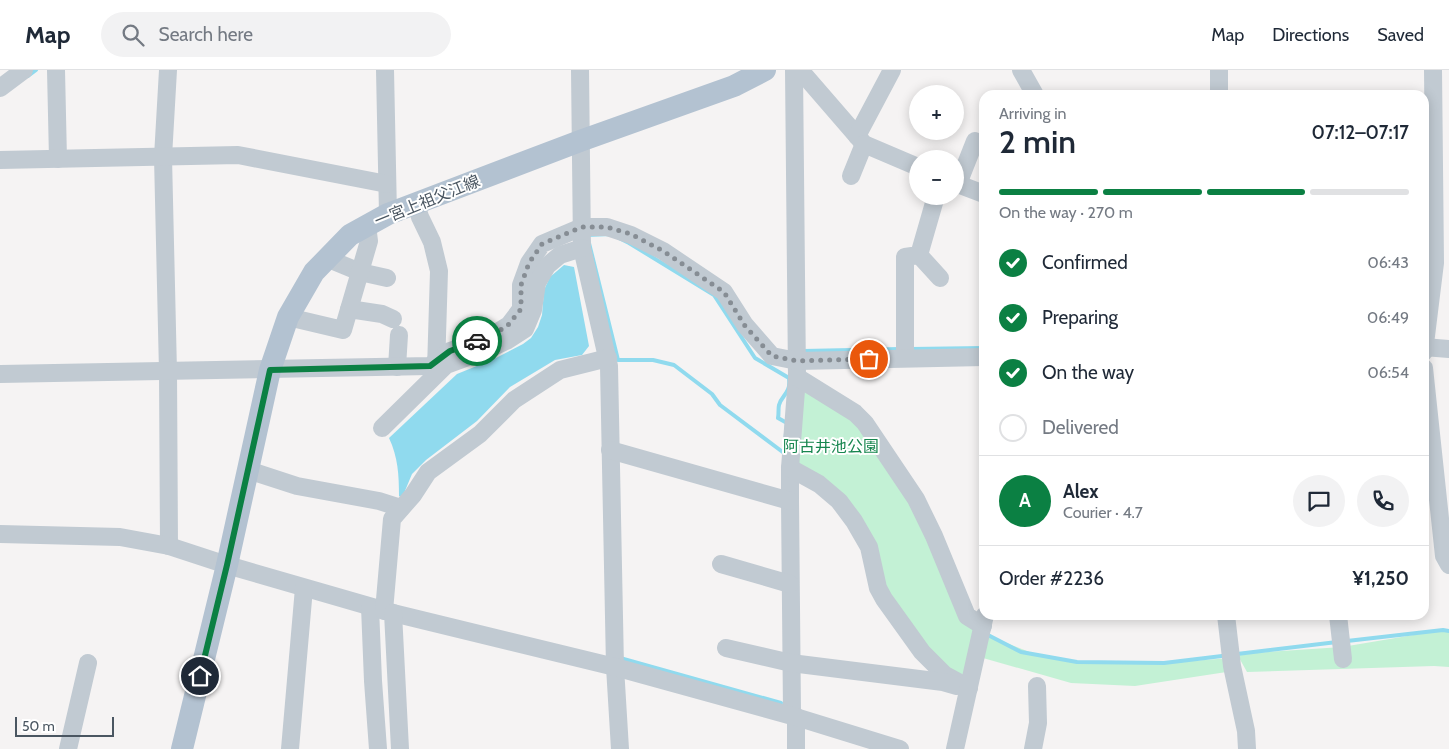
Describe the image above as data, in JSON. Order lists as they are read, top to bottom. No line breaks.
{"streets":{"main road":["一宮上祖父江線"]},"parks":["阿古井池公園"],"scale_bar":"50 m","page":{"header":"Map","search":"Search here","nav":["Map","Directions","Saved"],"map_buttons":["+","−"],"heading":["2 min","Arriving in","07:12–07:17"],"panel":["Alex","Courier · 4.7","Order #2236","¥1,250"],"bar":"On the way · 270 m","list":[["Confirmed","06:43"],["Preparing","06:49"],["On the way","06:54"],"Delivered"],"round":"A","scale":"50 m"}}
